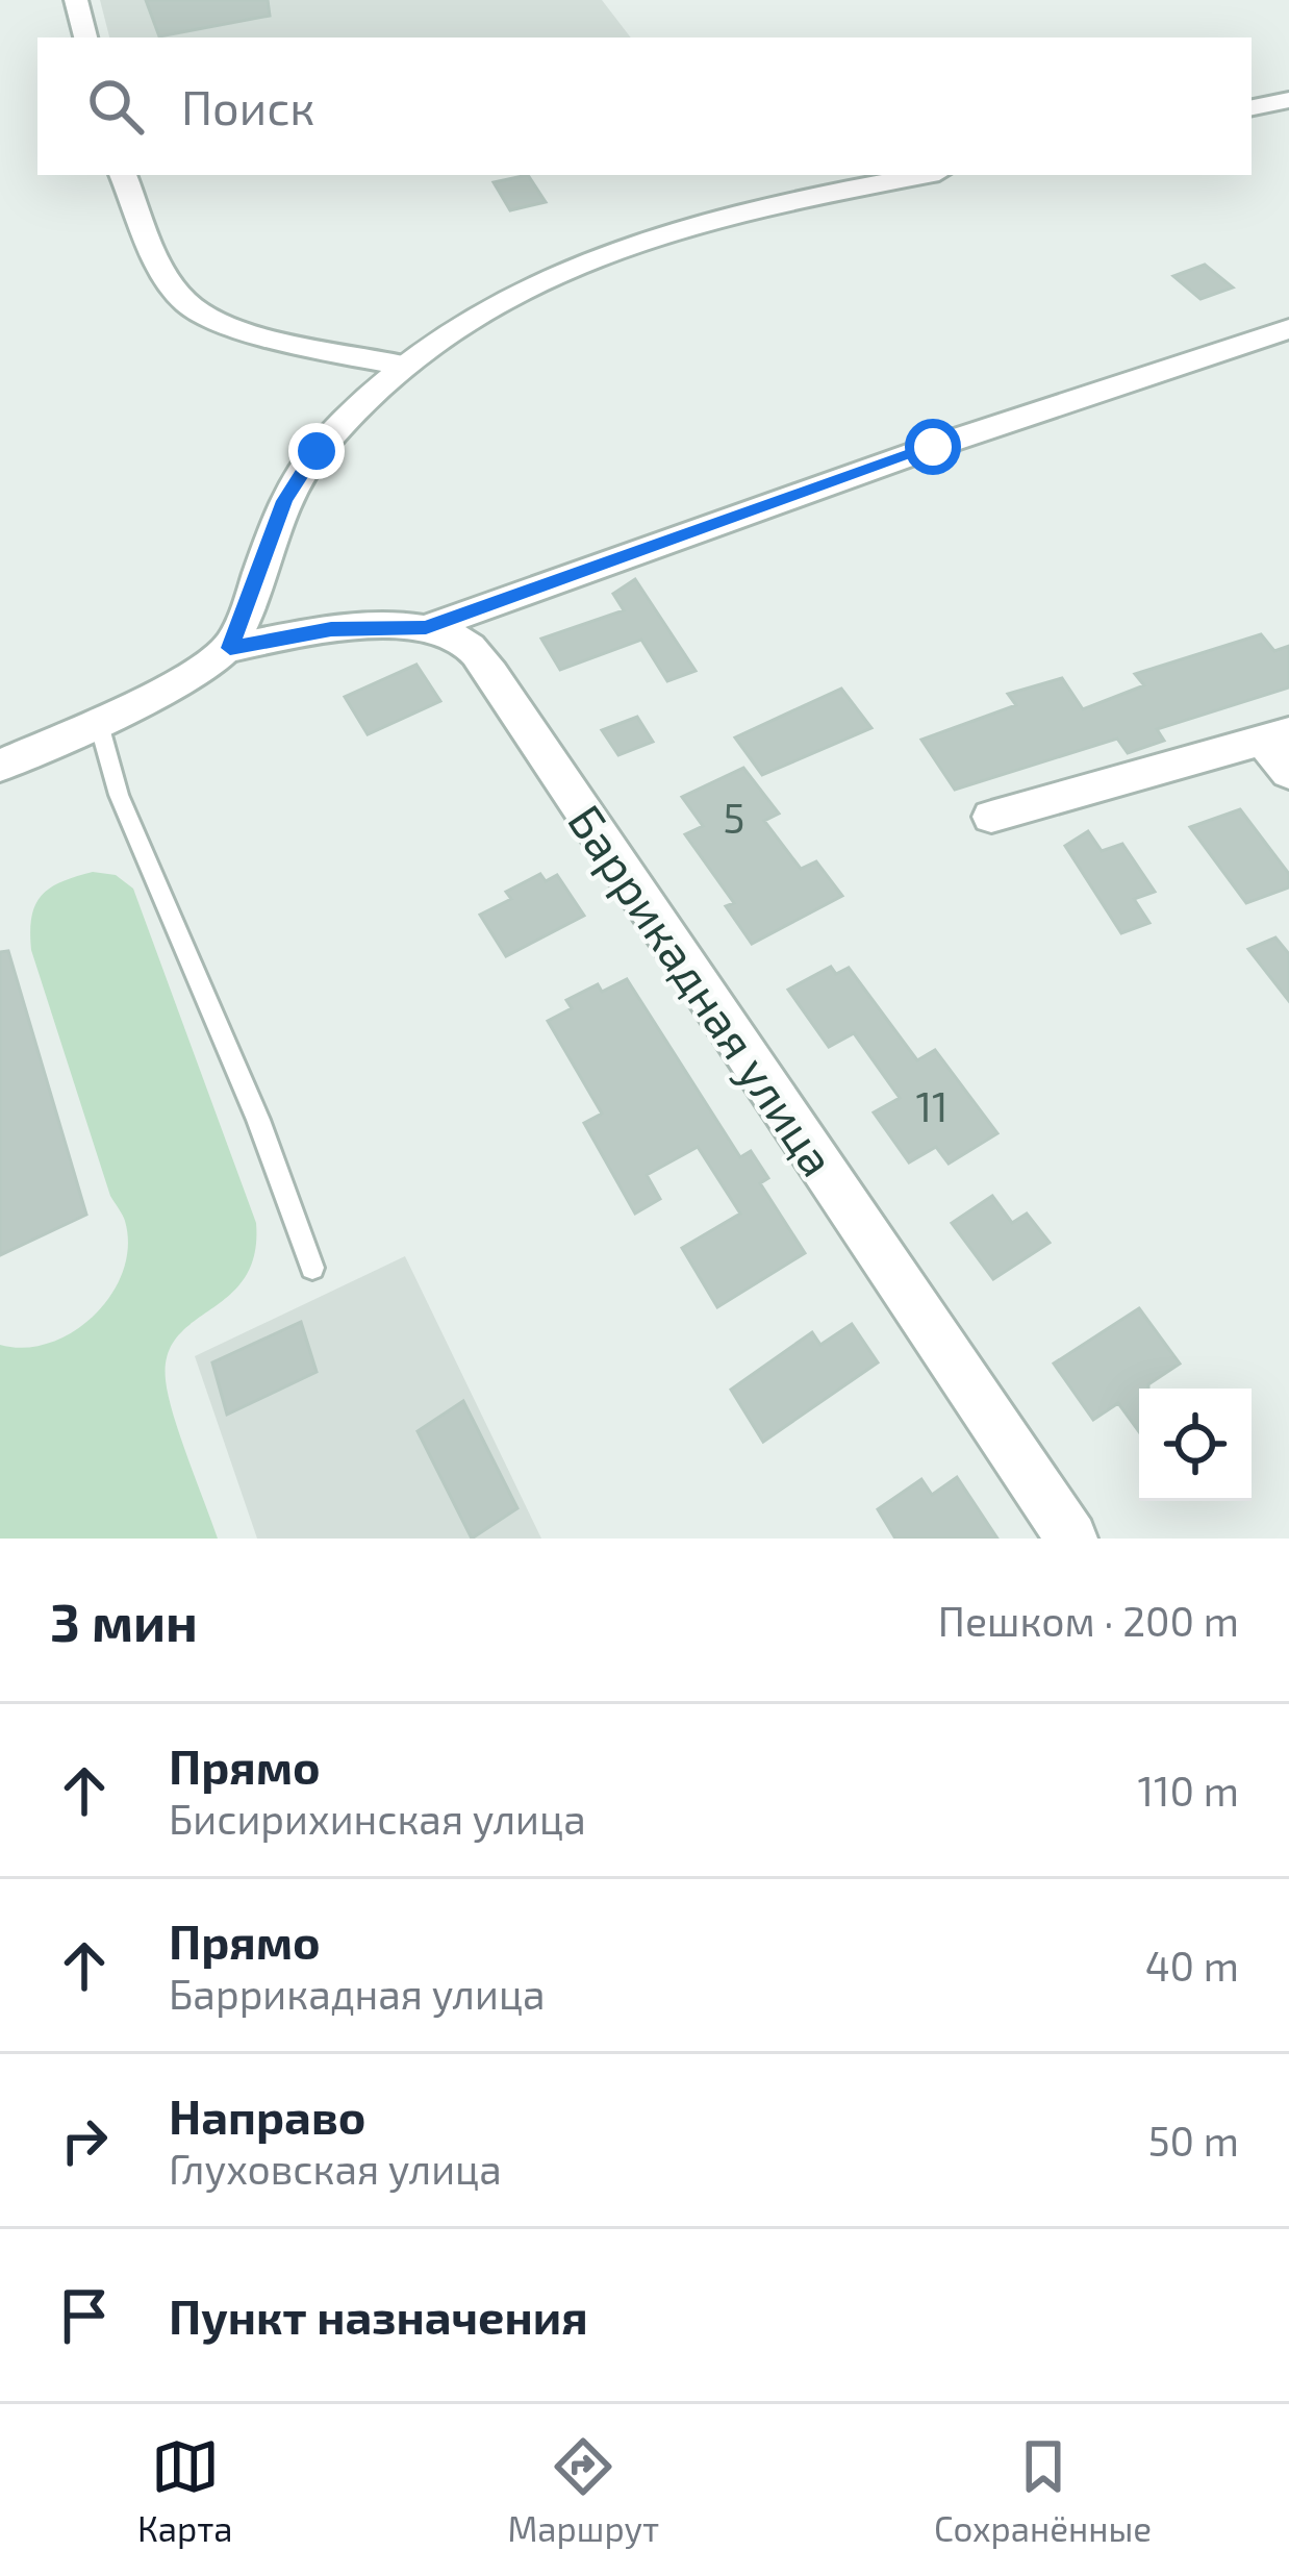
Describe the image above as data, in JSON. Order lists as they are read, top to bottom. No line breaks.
{"streets":{"street":["Баррикадная улица"]},"house_numbers":["5","11"],"page":{"search":"Поиск","heading":["3 мин","Пешком · 200 m"],"list":[["Прямо","Бисирихинская улица","110 m"],["Прямо","Баррикадная улица","40 m"],["Направо","Глуховская улица","50 m"],"Пункт назначения"],"nav":["Карта","Маршрут","Сохранённые"]}}
